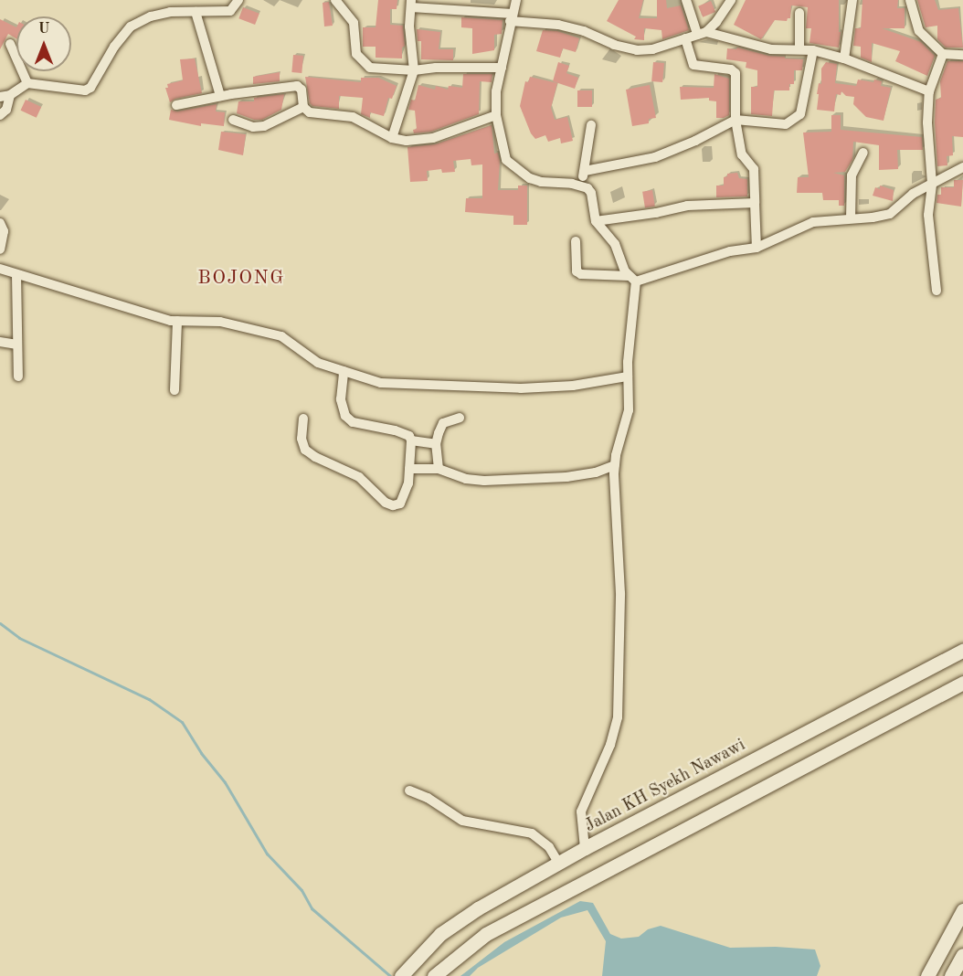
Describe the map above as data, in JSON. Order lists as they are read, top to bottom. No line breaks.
{"streets":{"main road":["Jalan KH Syekh Nawawi"]},"districts":["BOJONG"],"north":"top"}
